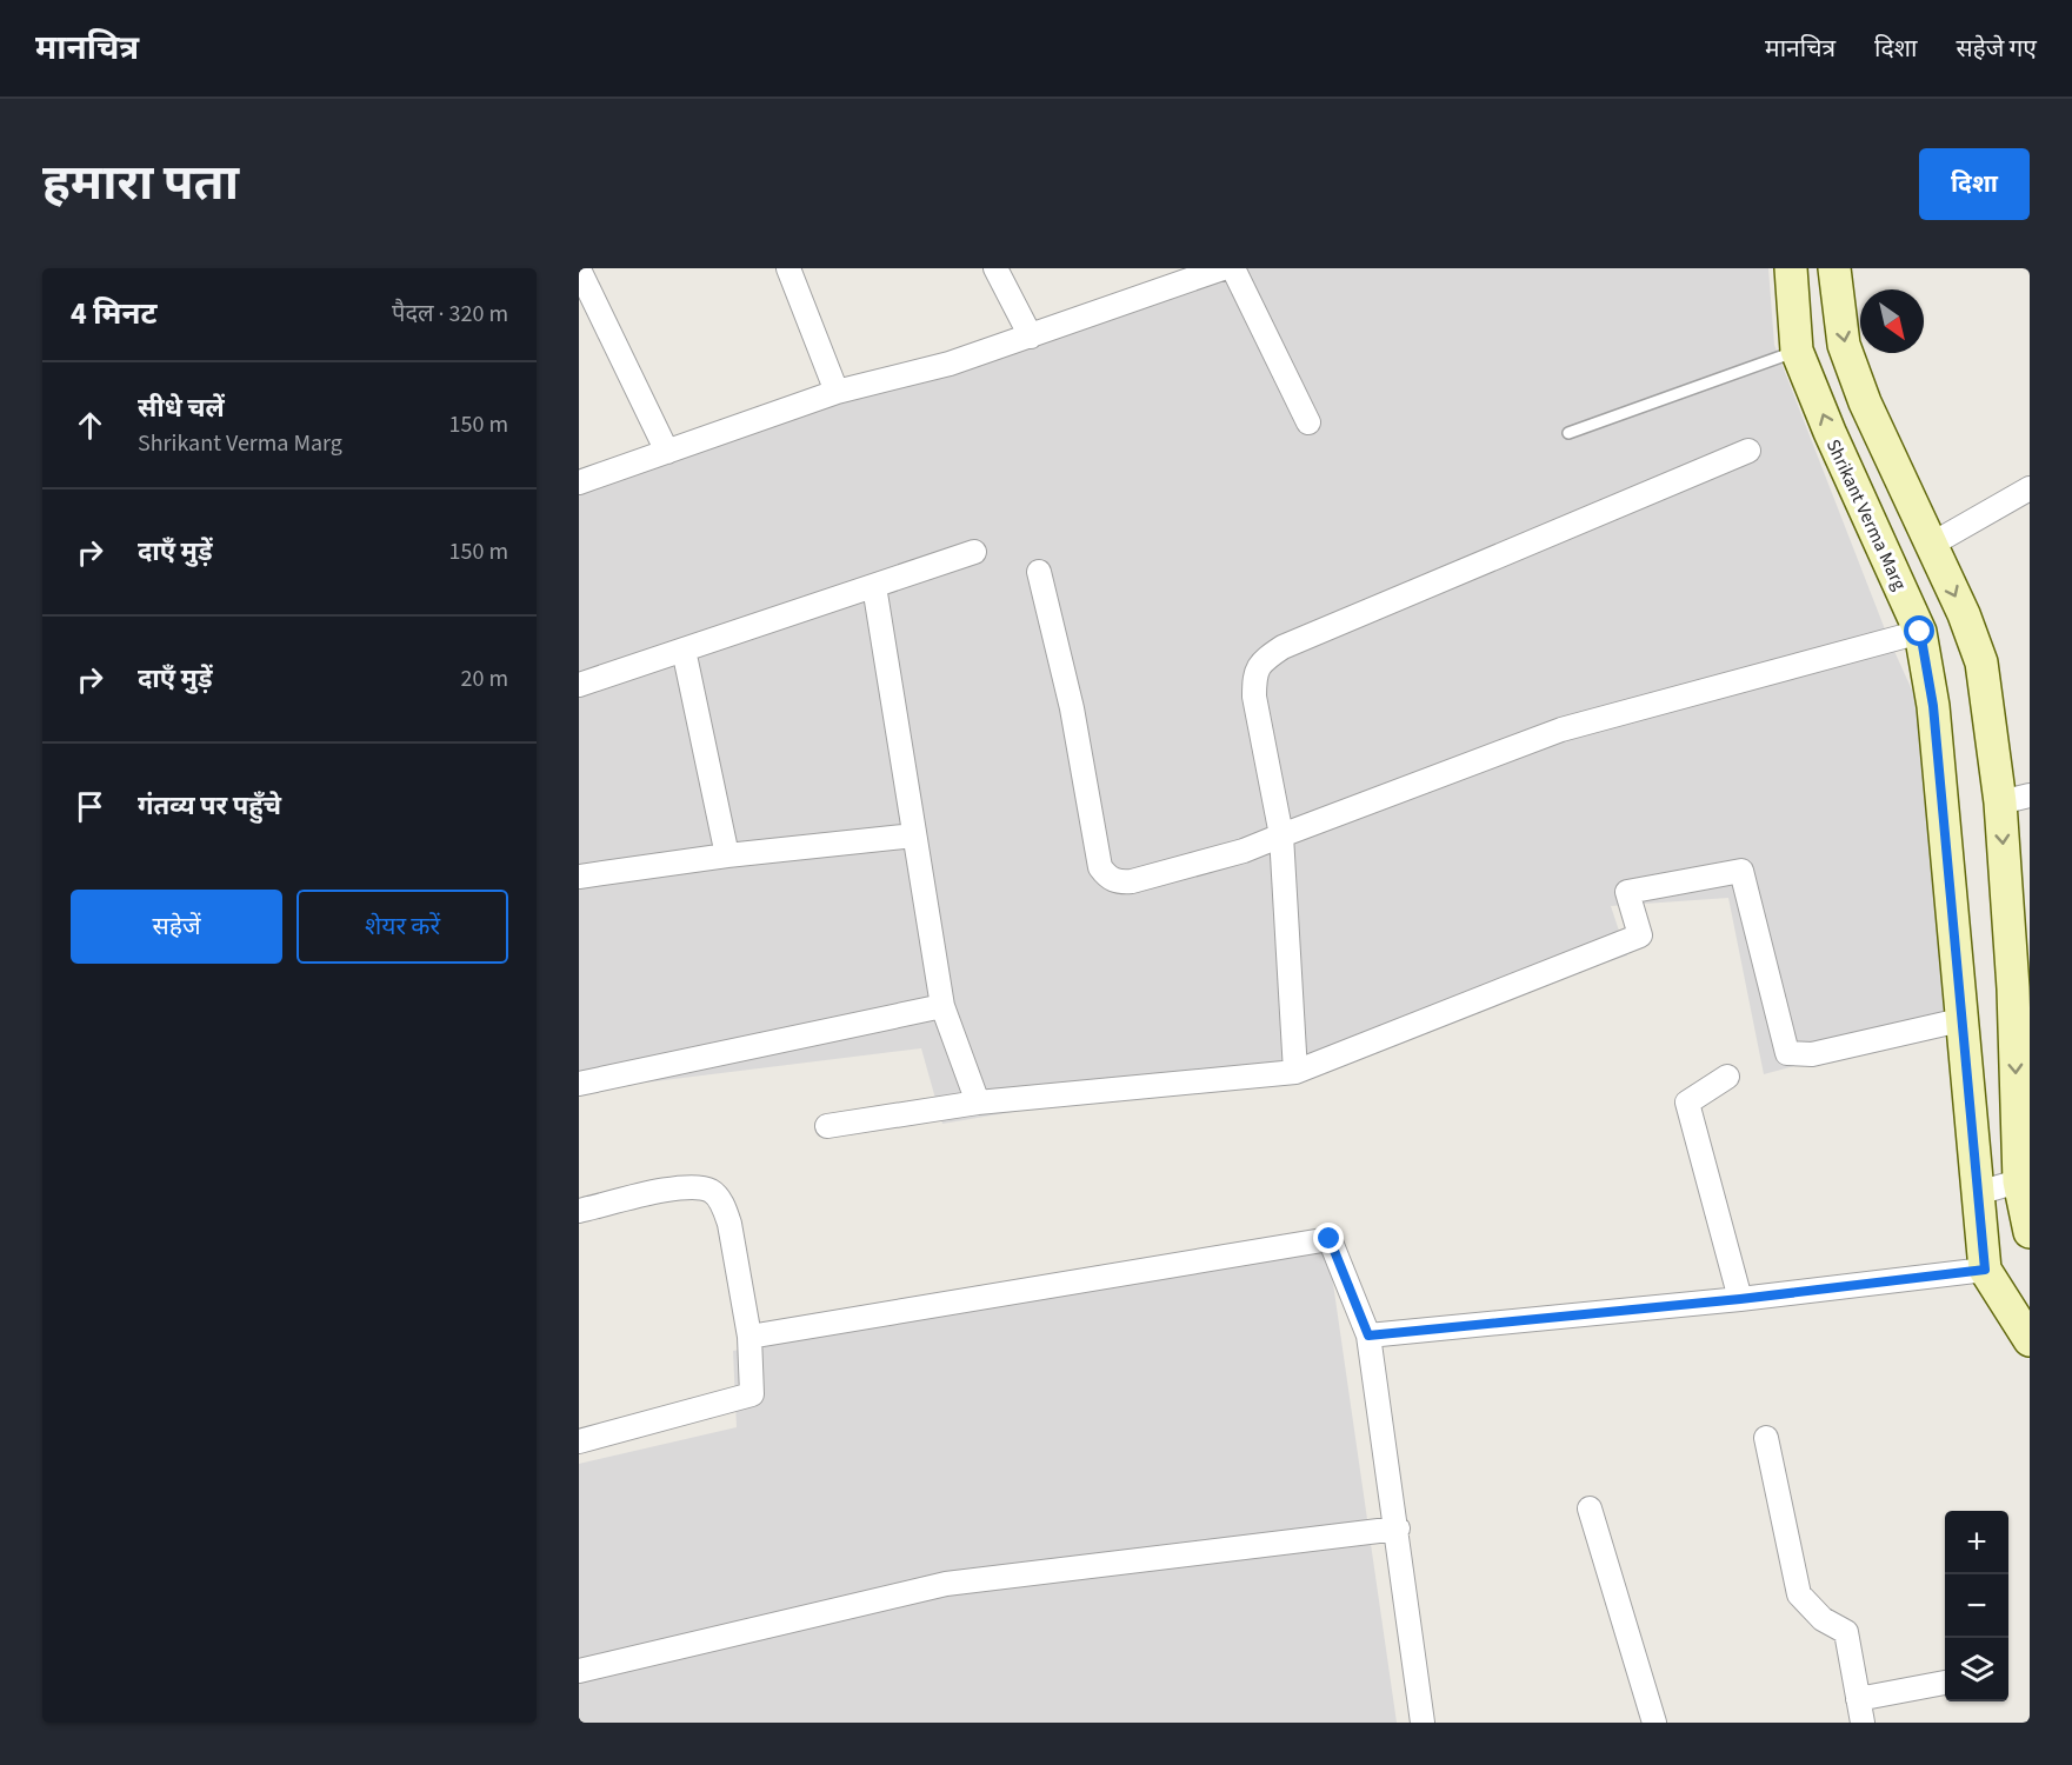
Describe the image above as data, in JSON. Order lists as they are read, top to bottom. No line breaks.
{"streets":{"street":["Shrikant Verma Marg"]},"north":"bottom right","page":{"header":"मानचित्र","nav":["मानचित्र","दिशा","सहेजे गए"],"title":"हमारा पता","buttons":["दिशा",["सहेजें","शेयर करें"]],"heading":["4 मिनट","पैदल · 320 m"],"list":[["सीधे चलें","Shrikant Verma Marg","150 m"],["दाएँ मुड़ें","150 m"],["दाएँ मुड़ें","20 m"],"गंतव्य पर पहुँचे"],"map_buttons":["+","−"]}}
